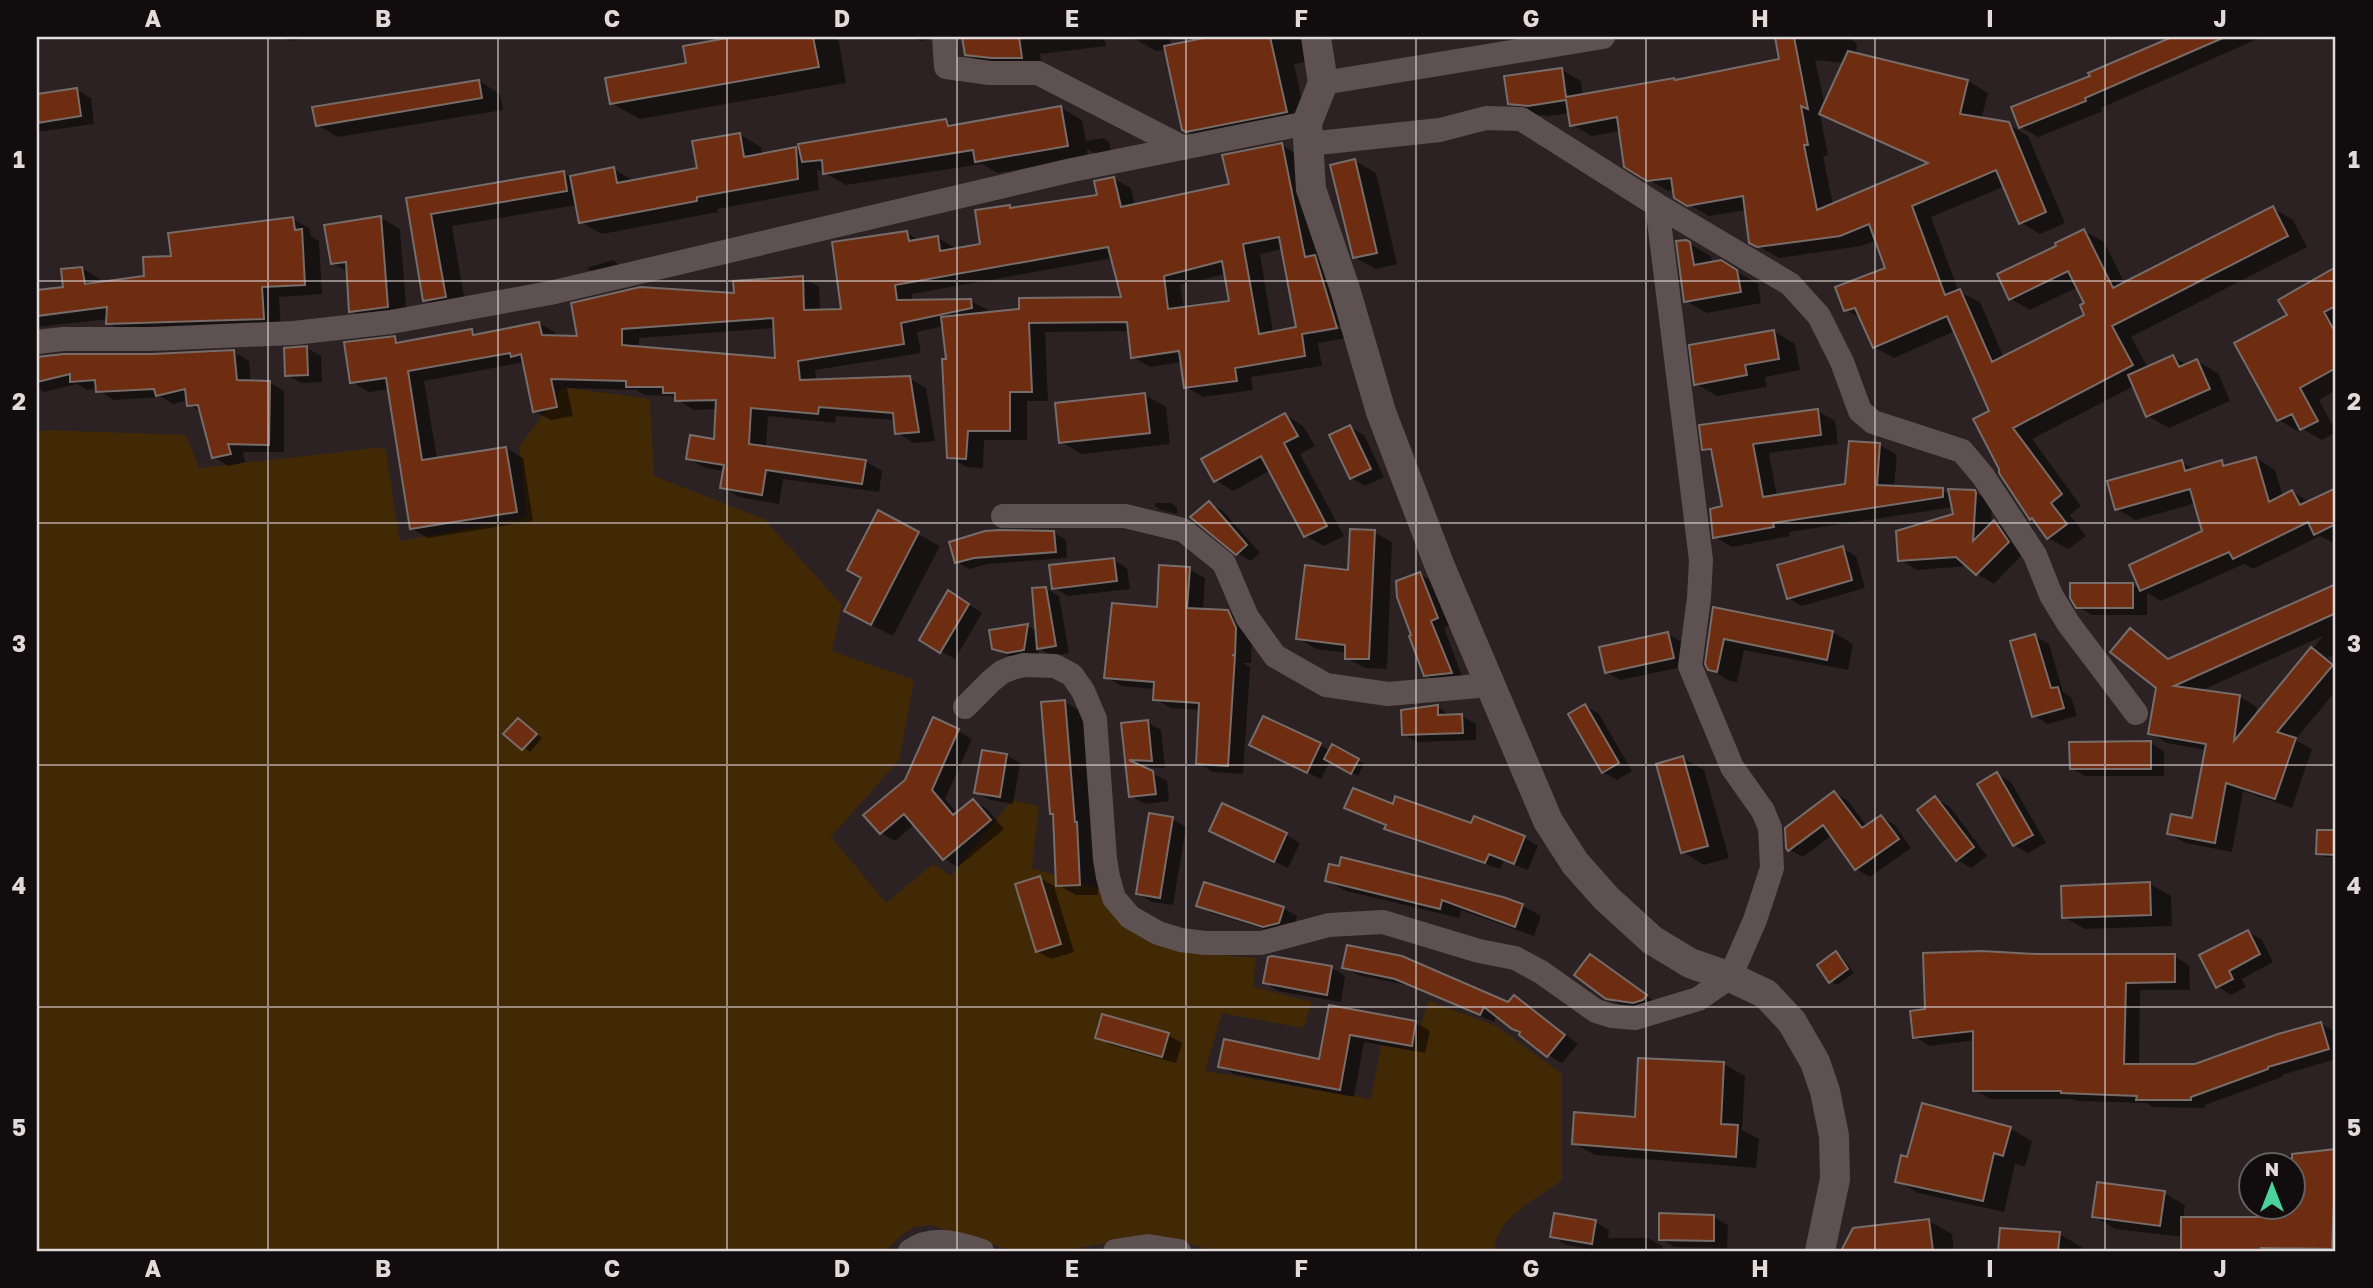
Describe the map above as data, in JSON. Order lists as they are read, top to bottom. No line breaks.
{"north":"top","grid":{"columns":["A","B","C","D","E","F","G","H","I","J"],"rows":["1","2","3","4","5"]}}
